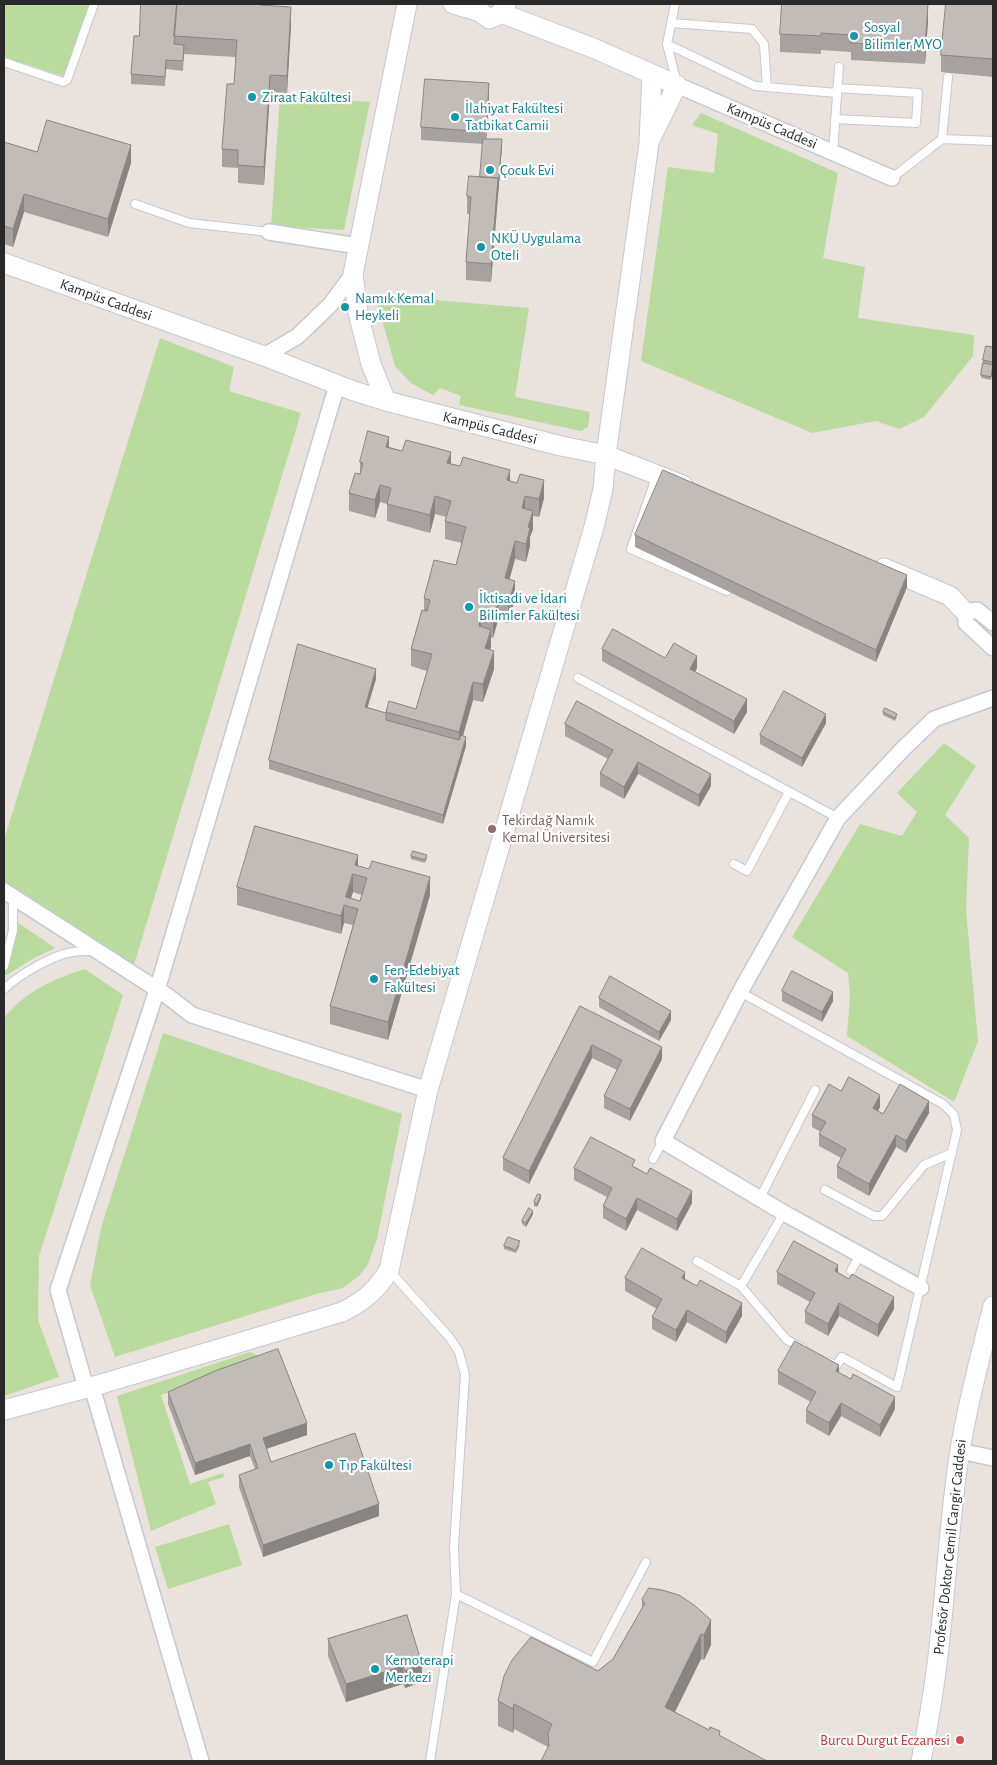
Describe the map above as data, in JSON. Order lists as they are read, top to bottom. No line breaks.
{"streets":{"street":["Kampüs Caddesi","Profesör Doktor Cemil Cangir Caddesi"]},"places":["Sosyal Bilimler MYO","Ziraat Fakültesi","İlahiyat Fakültesi Tatbikat Camii","Çocuk Evi","NKÜ Uygulama Oteli","Namık Kemal Heykeli","İktisadi ve İdari Bilimler Fakültesi","Tekirdağ Namık Kemal Üniversitesi","Fen-Edebiyat Fakültesi","Tıp Fakültesi","Kemoterapi Merkezi","Burcu Durgut Eczanesi"]}
